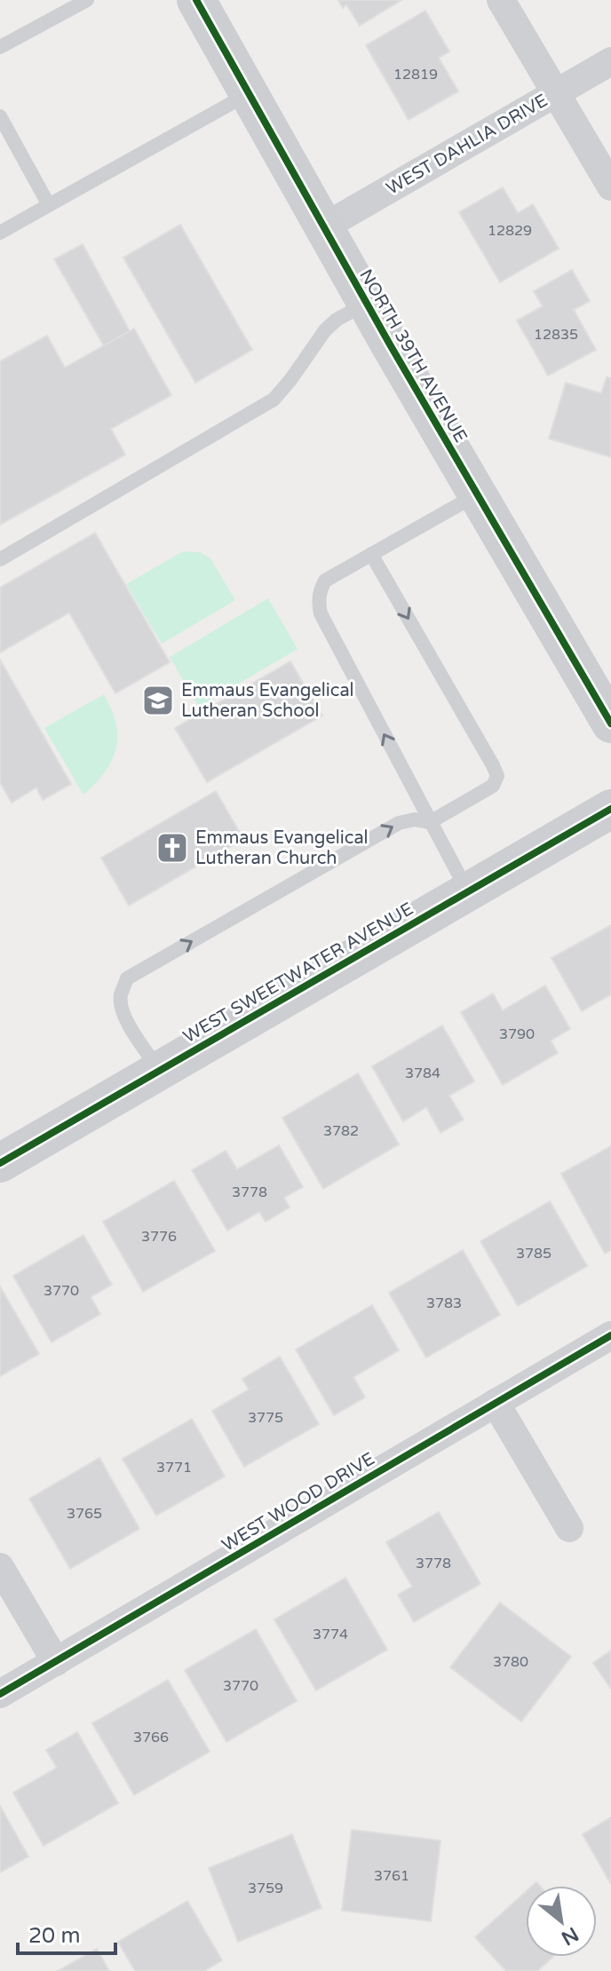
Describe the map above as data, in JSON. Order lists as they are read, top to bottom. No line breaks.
{"streets":{"street":["WEST DAHLIA DRIVE","NORTH 39TH AVENUE","WEST SWEETWATER AVENUE","WEST WOOD DRIVE"]},"crossings":[["WEST DAHLIA DRIVE","NORTH 39TH AVENUE"]],"places":{"school or university":["Emmaus Evangelical Lutheran School"],"church":["Emmaus Evangelical Lutheran Church"]},"house_numbers":["12819","12829","12835","3790","3784","3782","3778","3776","3785","3770","3783","3775","3771","3765","3778","3774","3780","3770","3766","3761","3759"],"scale_bar":"20 m","north":"bottom right"}
